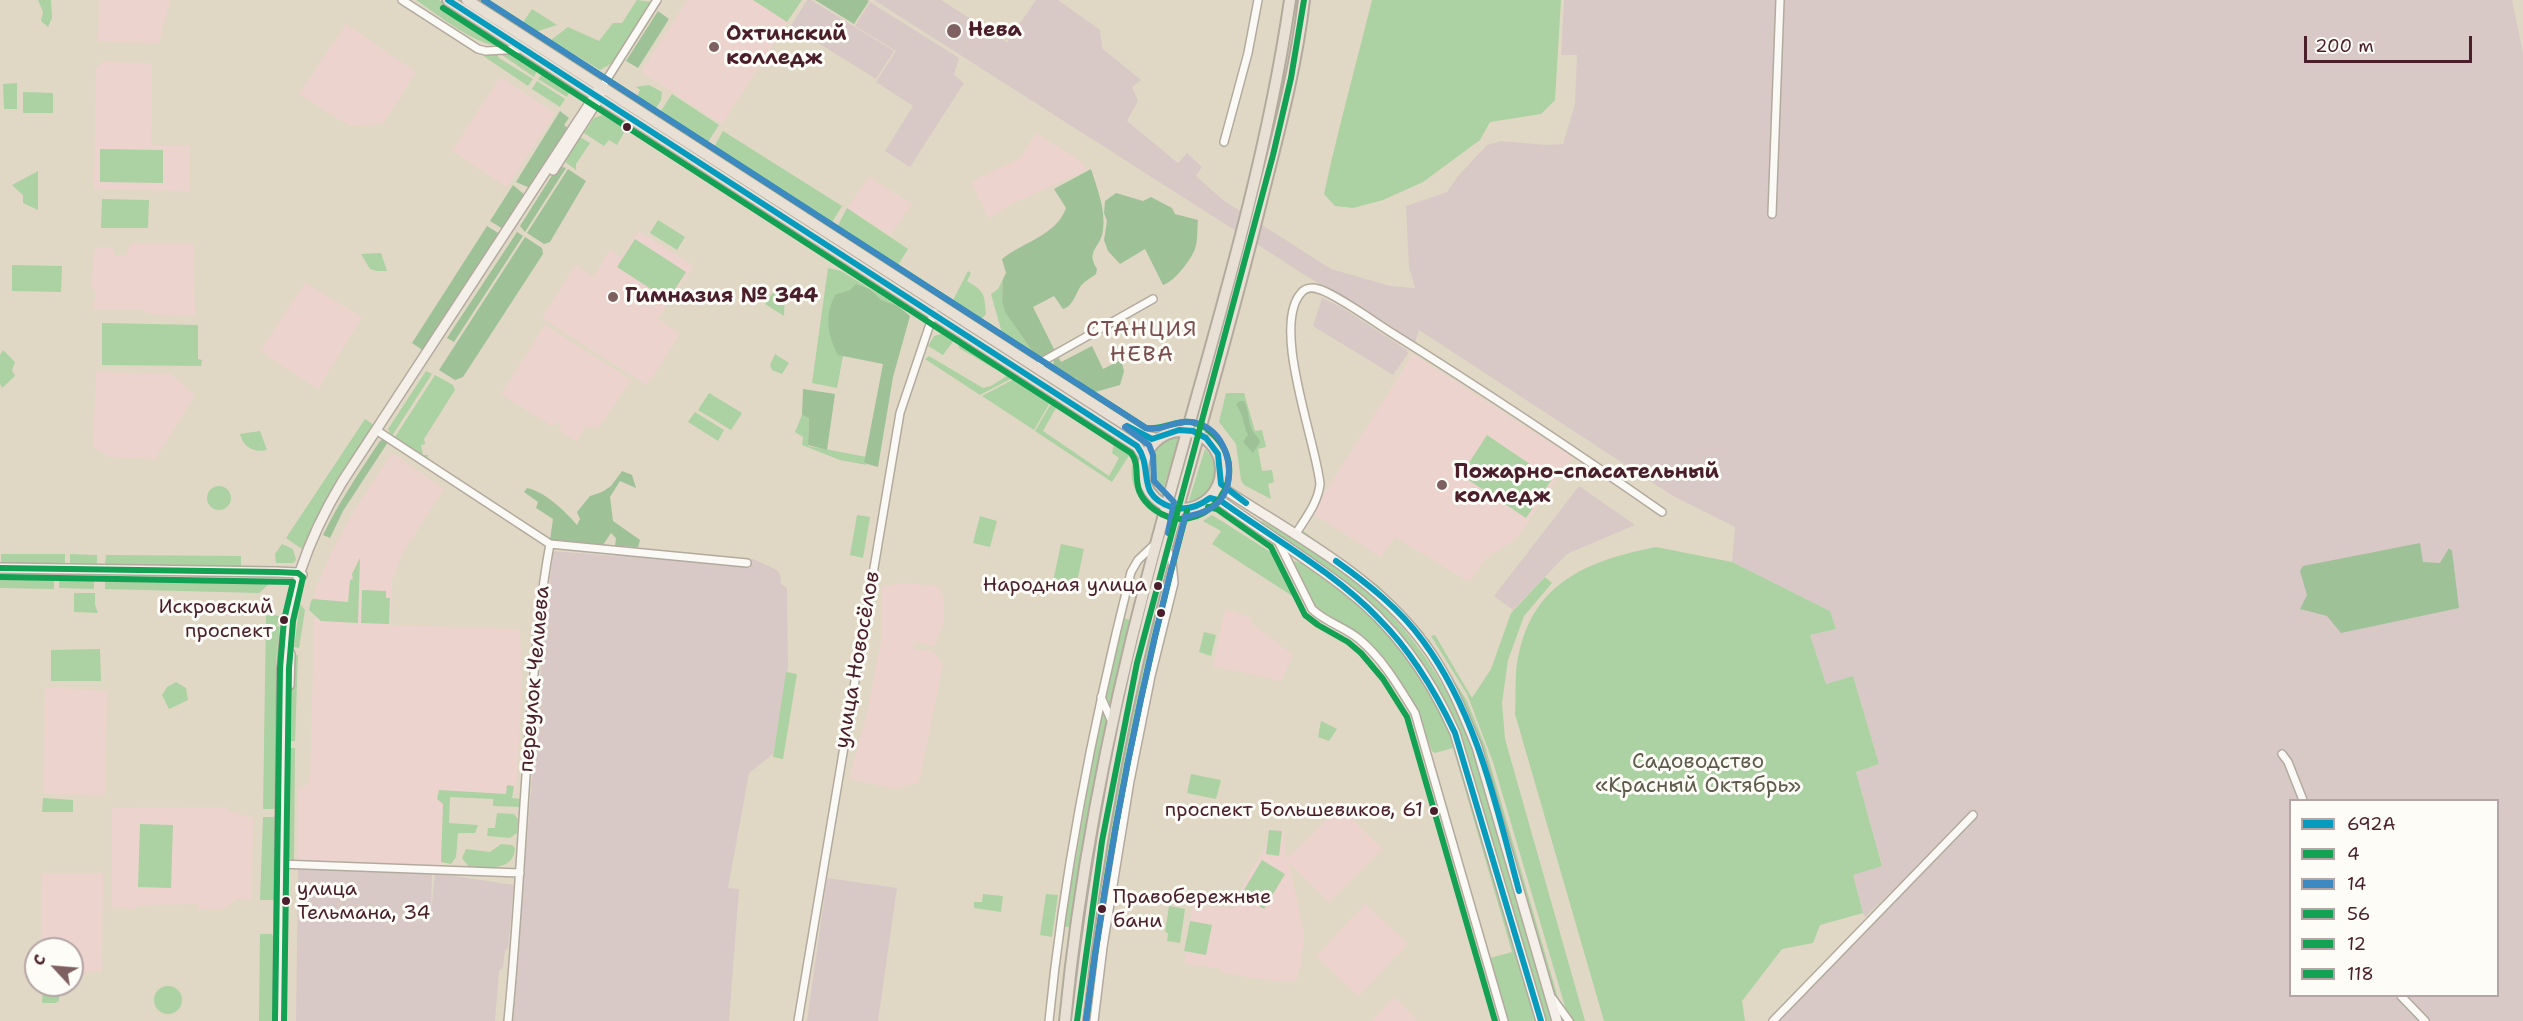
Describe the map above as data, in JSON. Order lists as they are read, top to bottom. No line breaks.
{"streets":{"street":["улица Новосёлов","переулок Челиева"]},"districts":["СТАНЦИЯ НЕВА"],"parks":["Садоводство «Красный Октябрь»"],"places":["Нева","Охтинский колледж","Гимназия № 344","Пожарно-спасательный колледж","Народная улица","Искровский проспект","проспект Большевиков, 61","улица Тельмана, 34","Правобережные бани"],"lines":["transit line 692А","transit line 4","transit line 14","transit line 56","transit line 12","transit line 118"],"legend":["692А","4","14","56","12","118"],"scale_bar":"200 m","north":"top left"}
